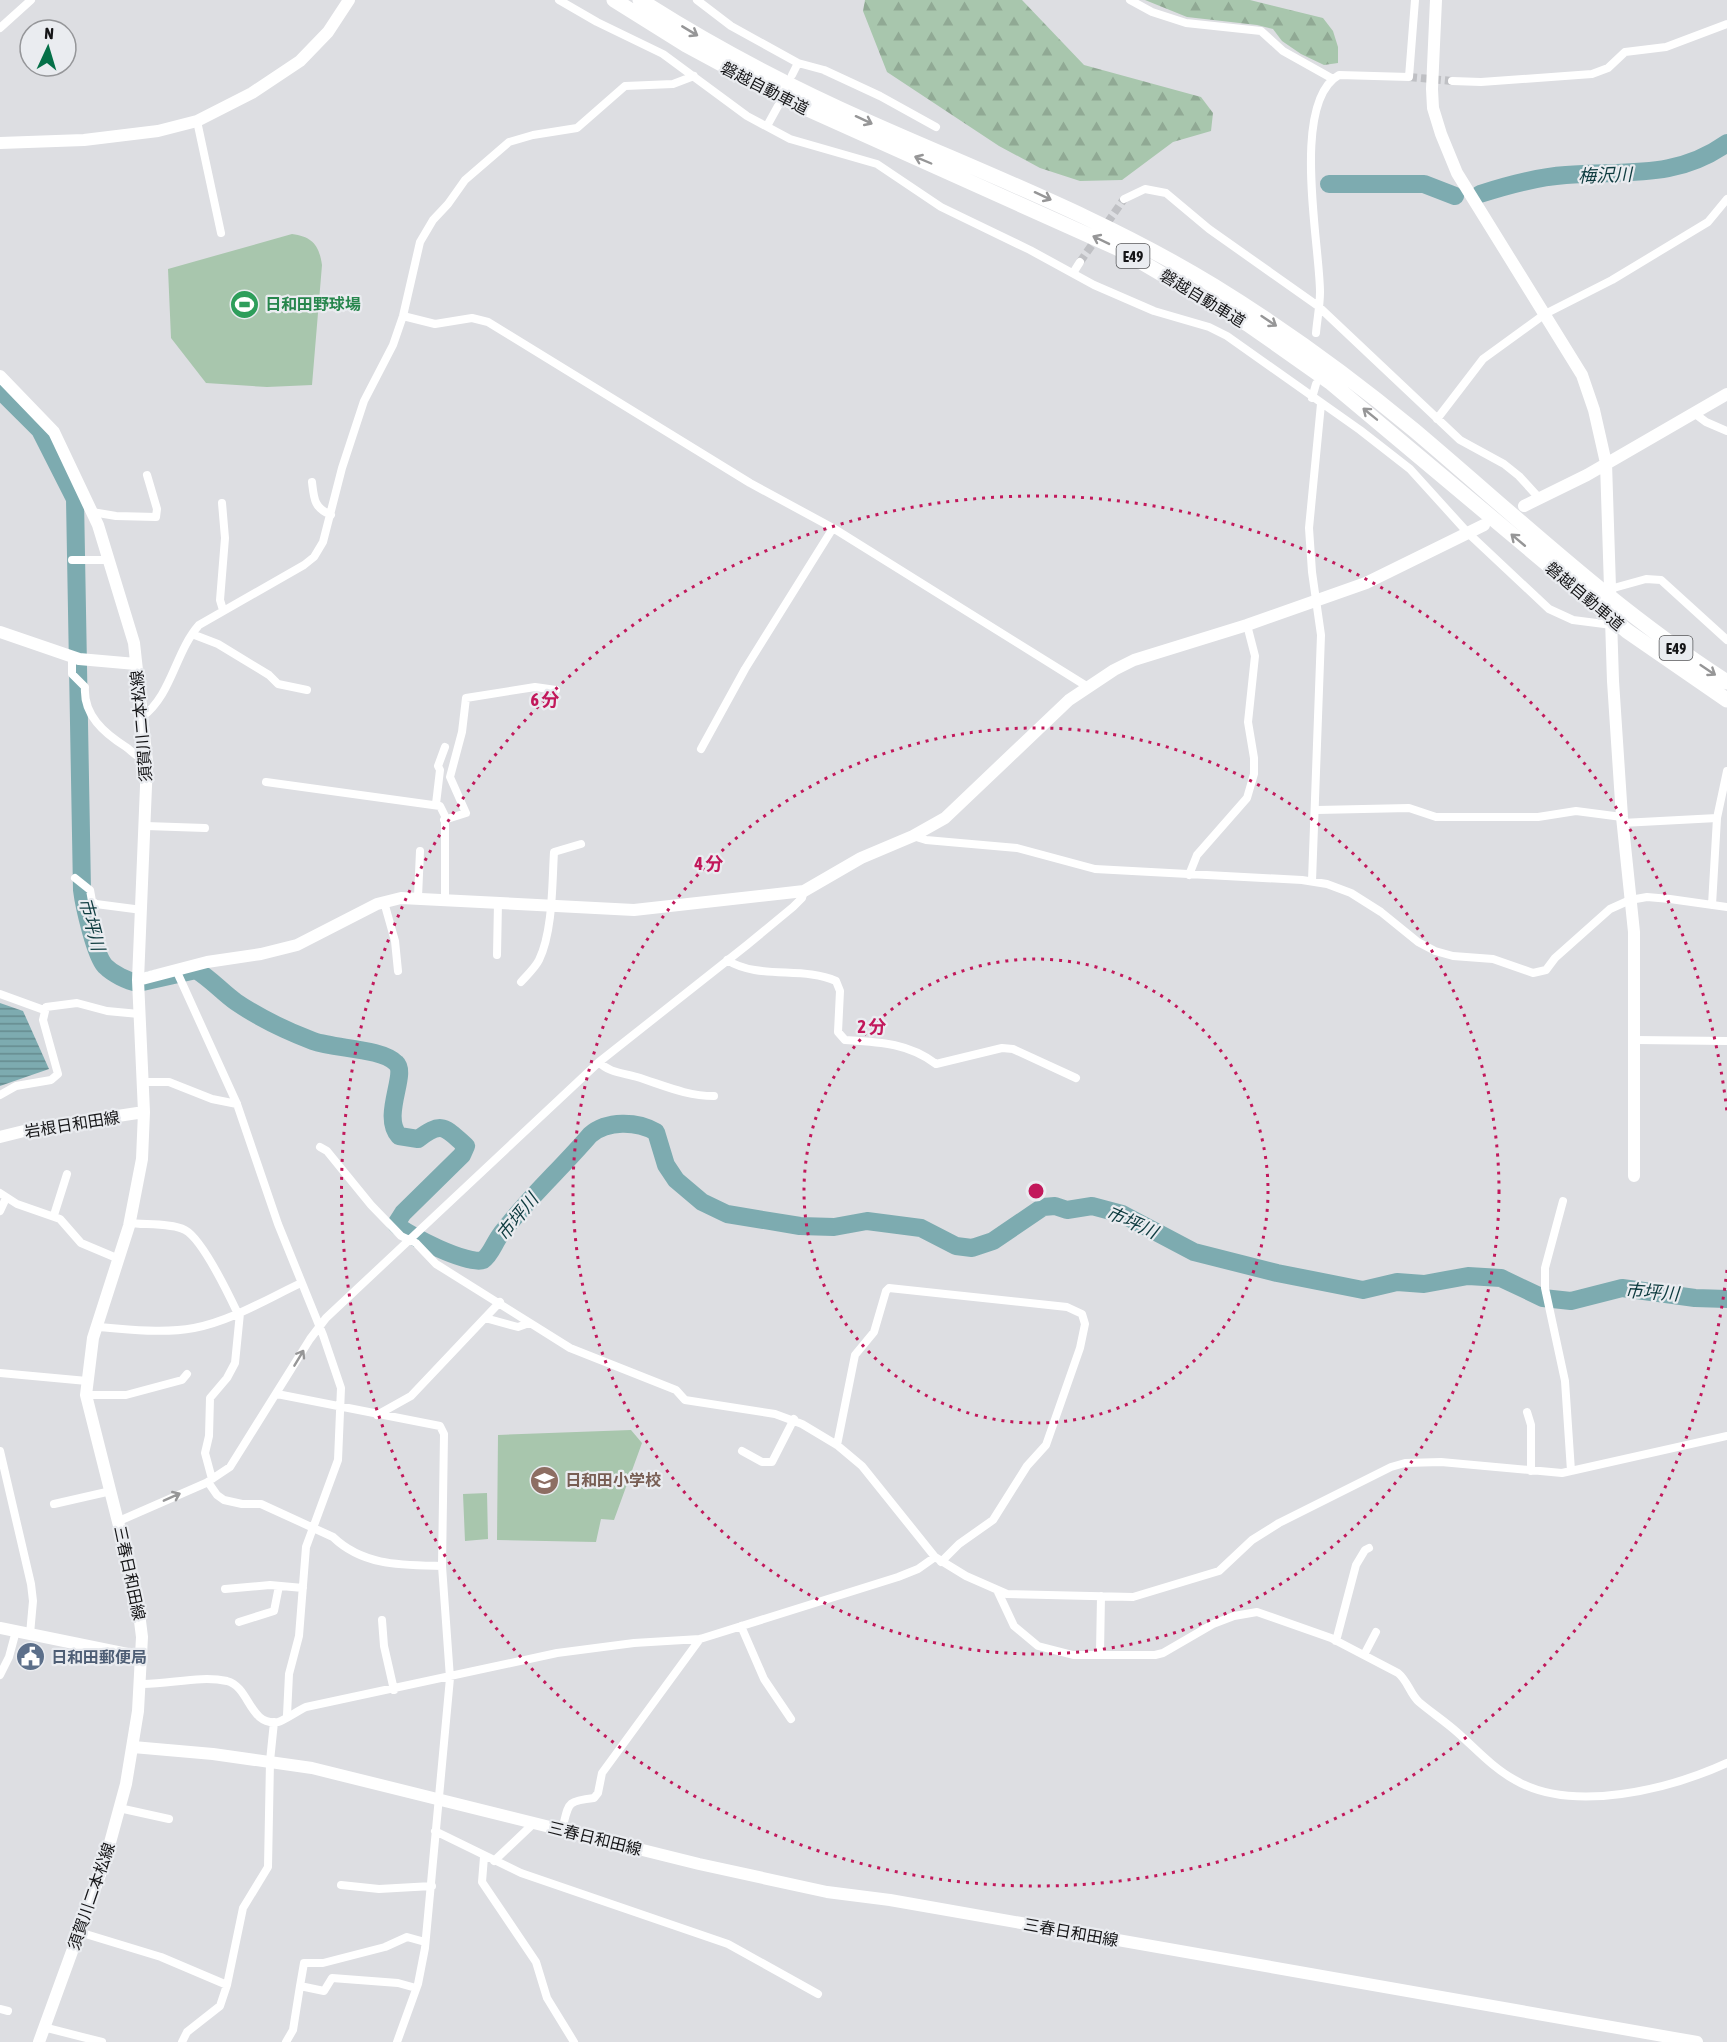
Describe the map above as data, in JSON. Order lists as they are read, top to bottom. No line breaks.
{"streets":{"highway":["磐越自動車道","E49"],"main road":["須賀川二本松線","岩根日和田線","三春日和田線"]},"crossings":[["須賀川二本松線","岩根日和田線"],["須賀川二本松線","三春日和田線"],["岩根日和田線","三春日和田線"]],"water":["梅沢川","市坪川"],"places":{"sports":["日和田野球場"],"school or university":["日和田小学校"],"public building":["日和田郵便局"]},"north":"top","rings":["6 分","4 分","2 分"]}
